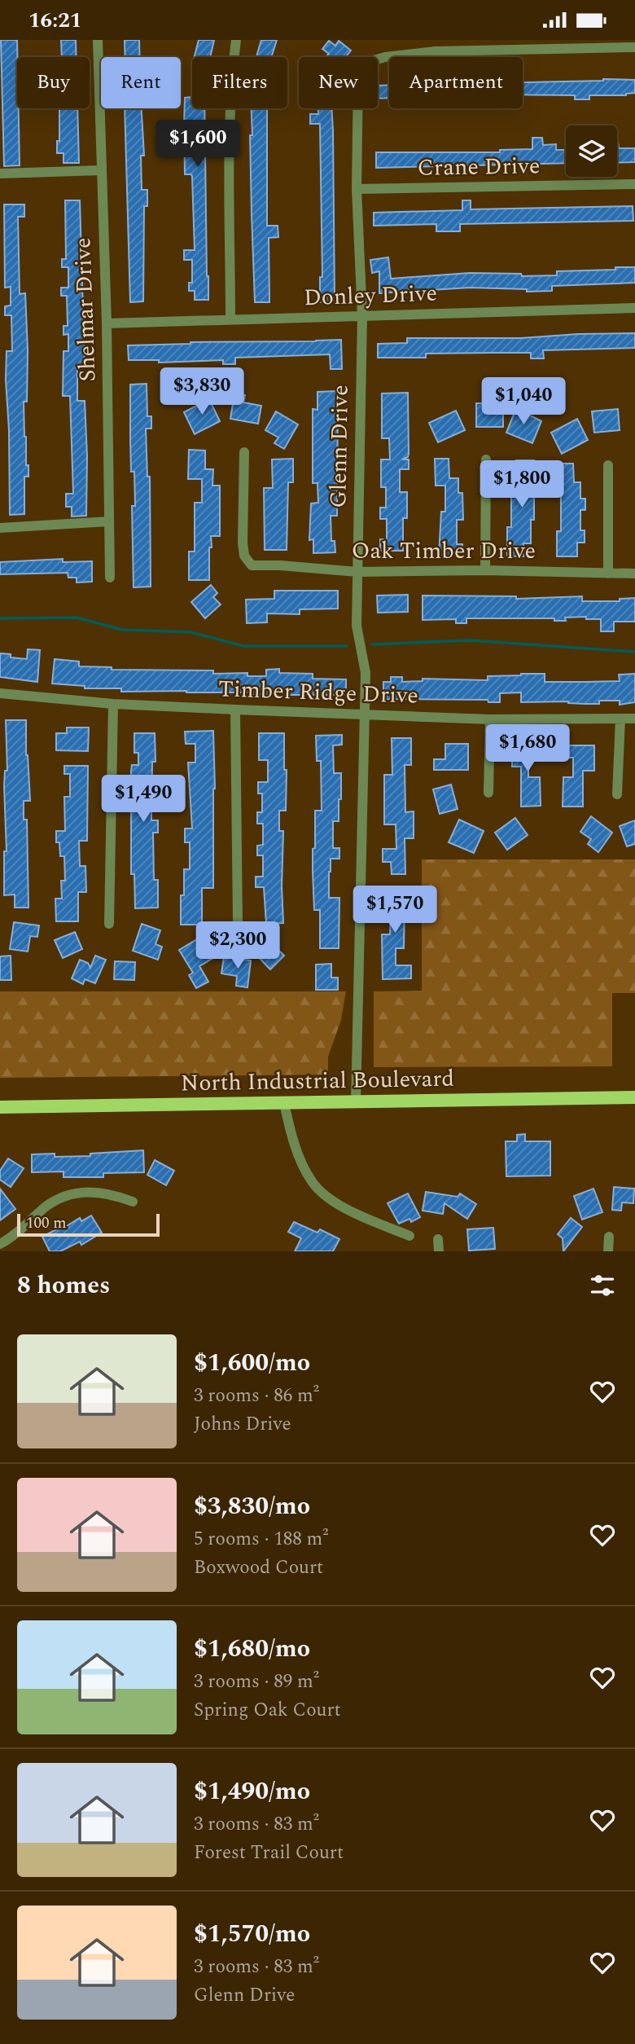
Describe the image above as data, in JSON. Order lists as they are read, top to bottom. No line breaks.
{"streets":{"main road":["North Industrial Boulevard"],"street":["Crane Drive","Donley Drive","Shelmar Drive","Glenn Drive","Oak Timber Drive","Timber Ridge Drive"]},"crossings":[["Crane Drive","Glenn Drive"],["Donley Drive","Shelmar Drive"],["Donley Drive","Glenn Drive"],["Glenn Drive","Oak Timber Drive"],["Glenn Drive","Timber Ridge Drive"],["Glenn Drive","North Industrial Boulevard"]],"scale_bar":"100 m","page":{"status":"16:21","chip":["Buy","Rent","Filters","New","Apartment"],"price":["$1,600","$3,830","$1,040","$1,800","$1,680","$1,490","$1,570","$2,300"],"scale":"100 m","heading":"8 homes","list":[{"name":"$1,600/mo","note":"3 rooms · 86 m² · Johns Drive"},{"name":"$3,830/mo","note":"5 rooms · 188 m² · Boxwood Court"},{"name":"$1,680/mo","note":"3 rooms · 89 m² · Spring Oak Court"},{"name":"$1,490/mo","note":"3 rooms · 83 m² · Forest Trail Court"},{"name":"$1,570/mo","note":"3 rooms · 83 m² · Glenn Drive"}]}}
